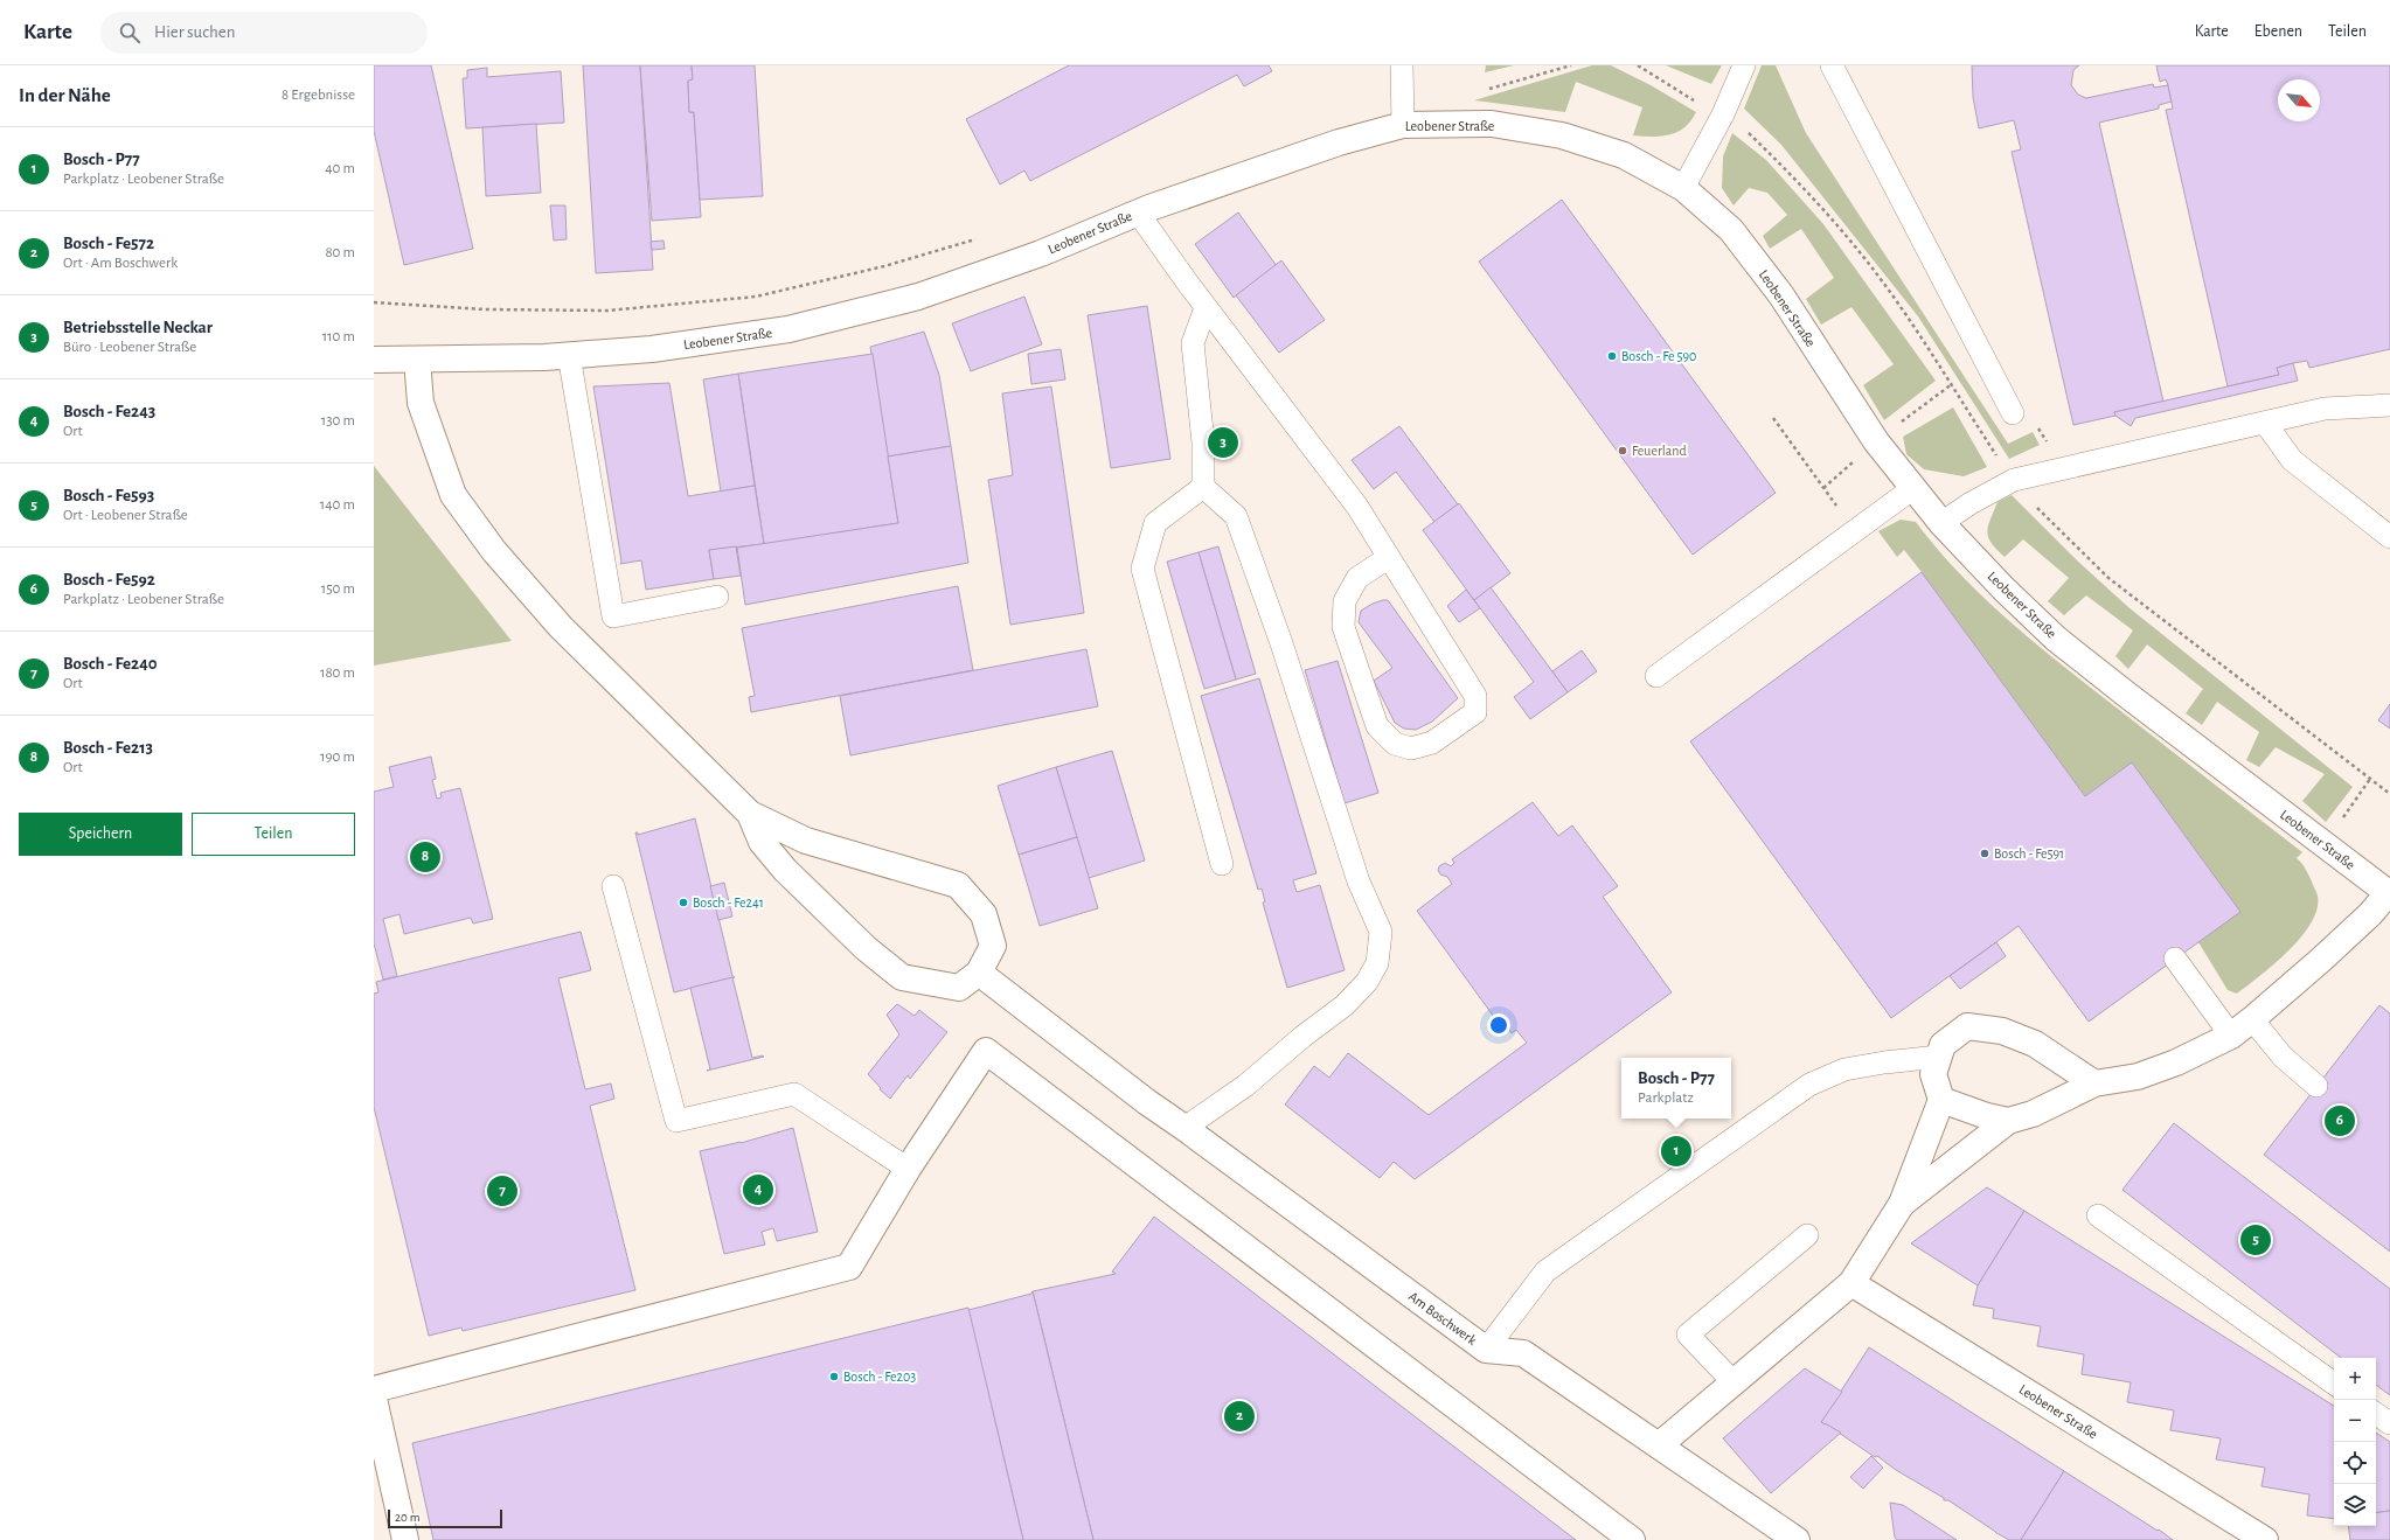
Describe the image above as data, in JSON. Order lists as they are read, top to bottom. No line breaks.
{"streets":{"street":["Leobener Straße","Am Boschwerk"]},"crossings":[["Leobener Straße","Am Boschwerk"]],"places":["Bosch - Fe 590","Feuerland","Bosch - Fe591","Bosch - Fe241","Bosch - Fe203"],"scale_bar":"20 m","north":"bottom right","page":{"header":"Karte","search":"Hier suchen","nav":["Karte","Ebenen","Teilen"],"heading":["In der Nähe","8 Ergebnisse"],"list":[{"mark":"1","name":"Bosch - P77","note":"Parkplatz · Leobener Straße","value":"40 m"},{"mark":"2","name":"Bosch - Fe572","note":"Ort · Am Boschwerk","value":"80 m"},{"mark":"3","name":"Betriebsstelle Neckar","note":"Büro · Leobener Straße","value":"110 m"},{"mark":"4","name":"Bosch - Fe243","note":"Ort","value":"130 m"},{"mark":"5","name":"Bosch - Fe593","note":"Ort · Leobener Straße","value":"140 m"},{"mark":"6","name":"Bosch - Fe592","note":"Parkplatz · Leobener Straße","value":"150 m"},{"mark":"7","name":"Bosch - Fe240","note":"Ort","value":"180 m"},{"mark":"8","name":"Bosch - Fe213","note":"Ort","value":"190 m"}],"pins":["3","8","6","1","4","7","5","2"],"buttons":["Speichern","Teilen"],"popup":["Bosch - P77","Parkplatz"],"map_buttons":["+","−"],"scale":"20 m"}}
